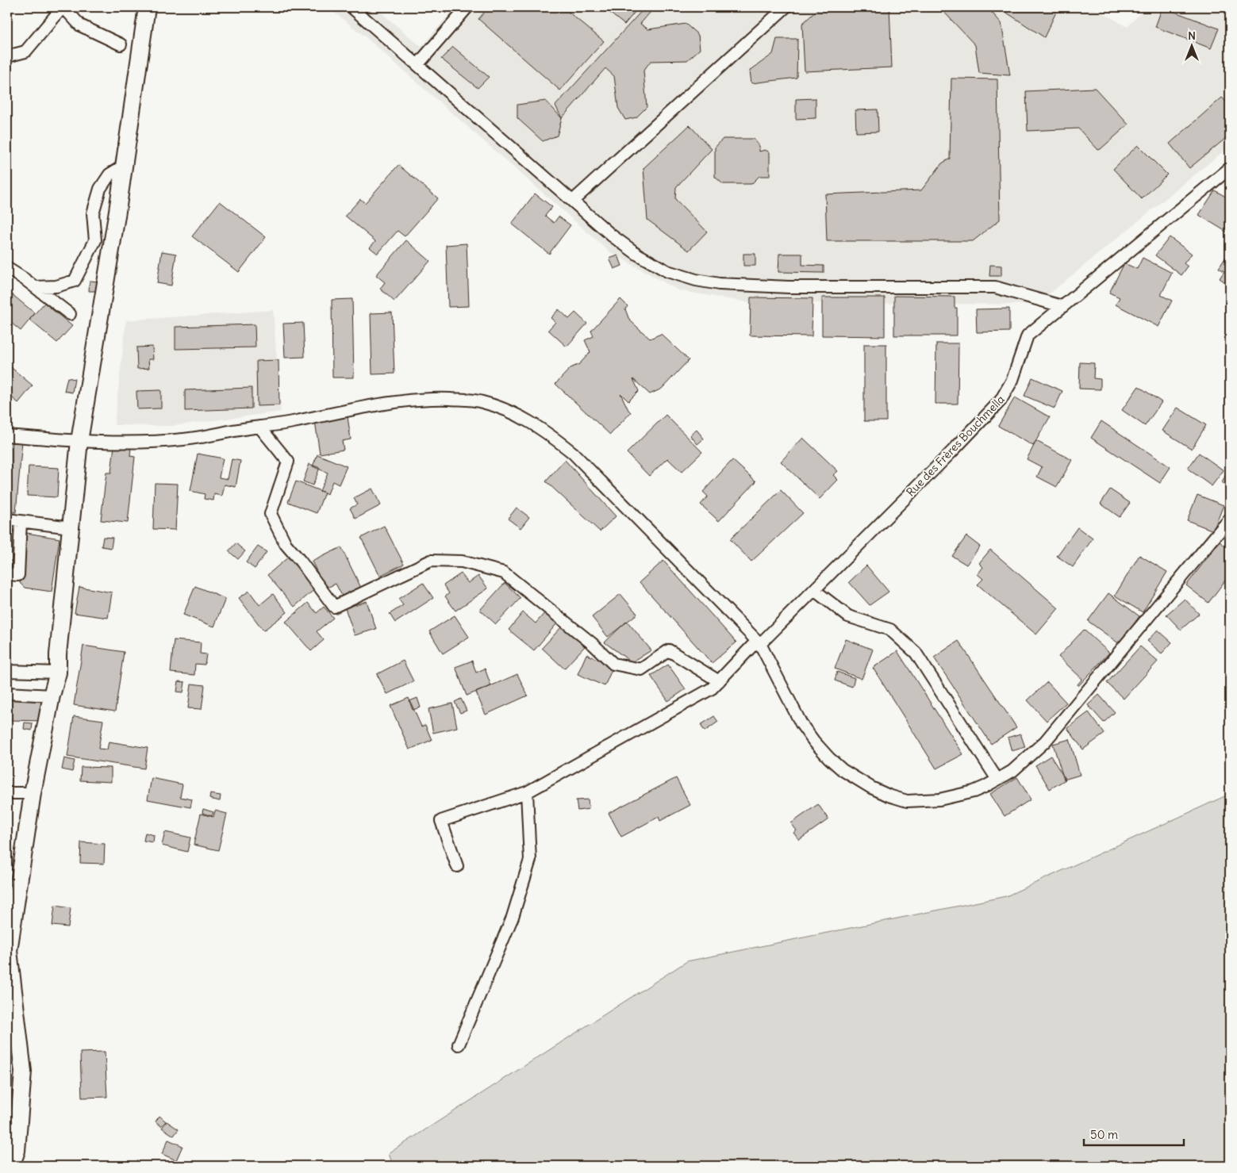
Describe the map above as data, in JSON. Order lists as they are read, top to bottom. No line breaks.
{"streets":{"street":["Rue des Frères Bouchmella"]},"scale_bar":"50 m","north":"top"}
